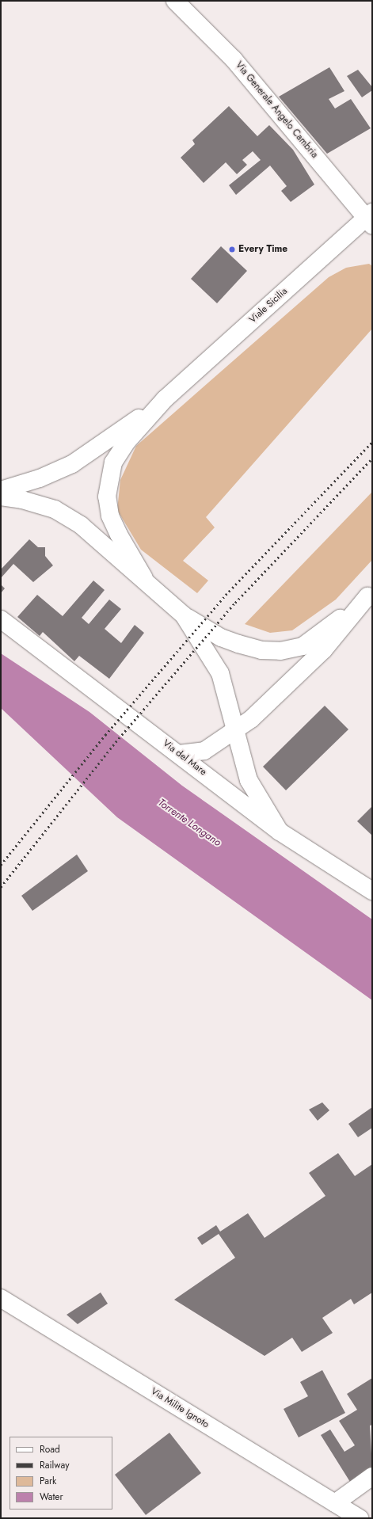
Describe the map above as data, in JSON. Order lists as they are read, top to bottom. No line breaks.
{"streets":{"street":["Via Generale Angelo Cambria","Viale Sicilia","Via del Mare","Via Milite Ignoto"]},"crossings":[["Via Generale Angelo Cambria","Viale Sicilia"]],"water":["Torrente Longano"],"places":["Every Time"],"legend":["Road","Railway","Park","Water"]}
